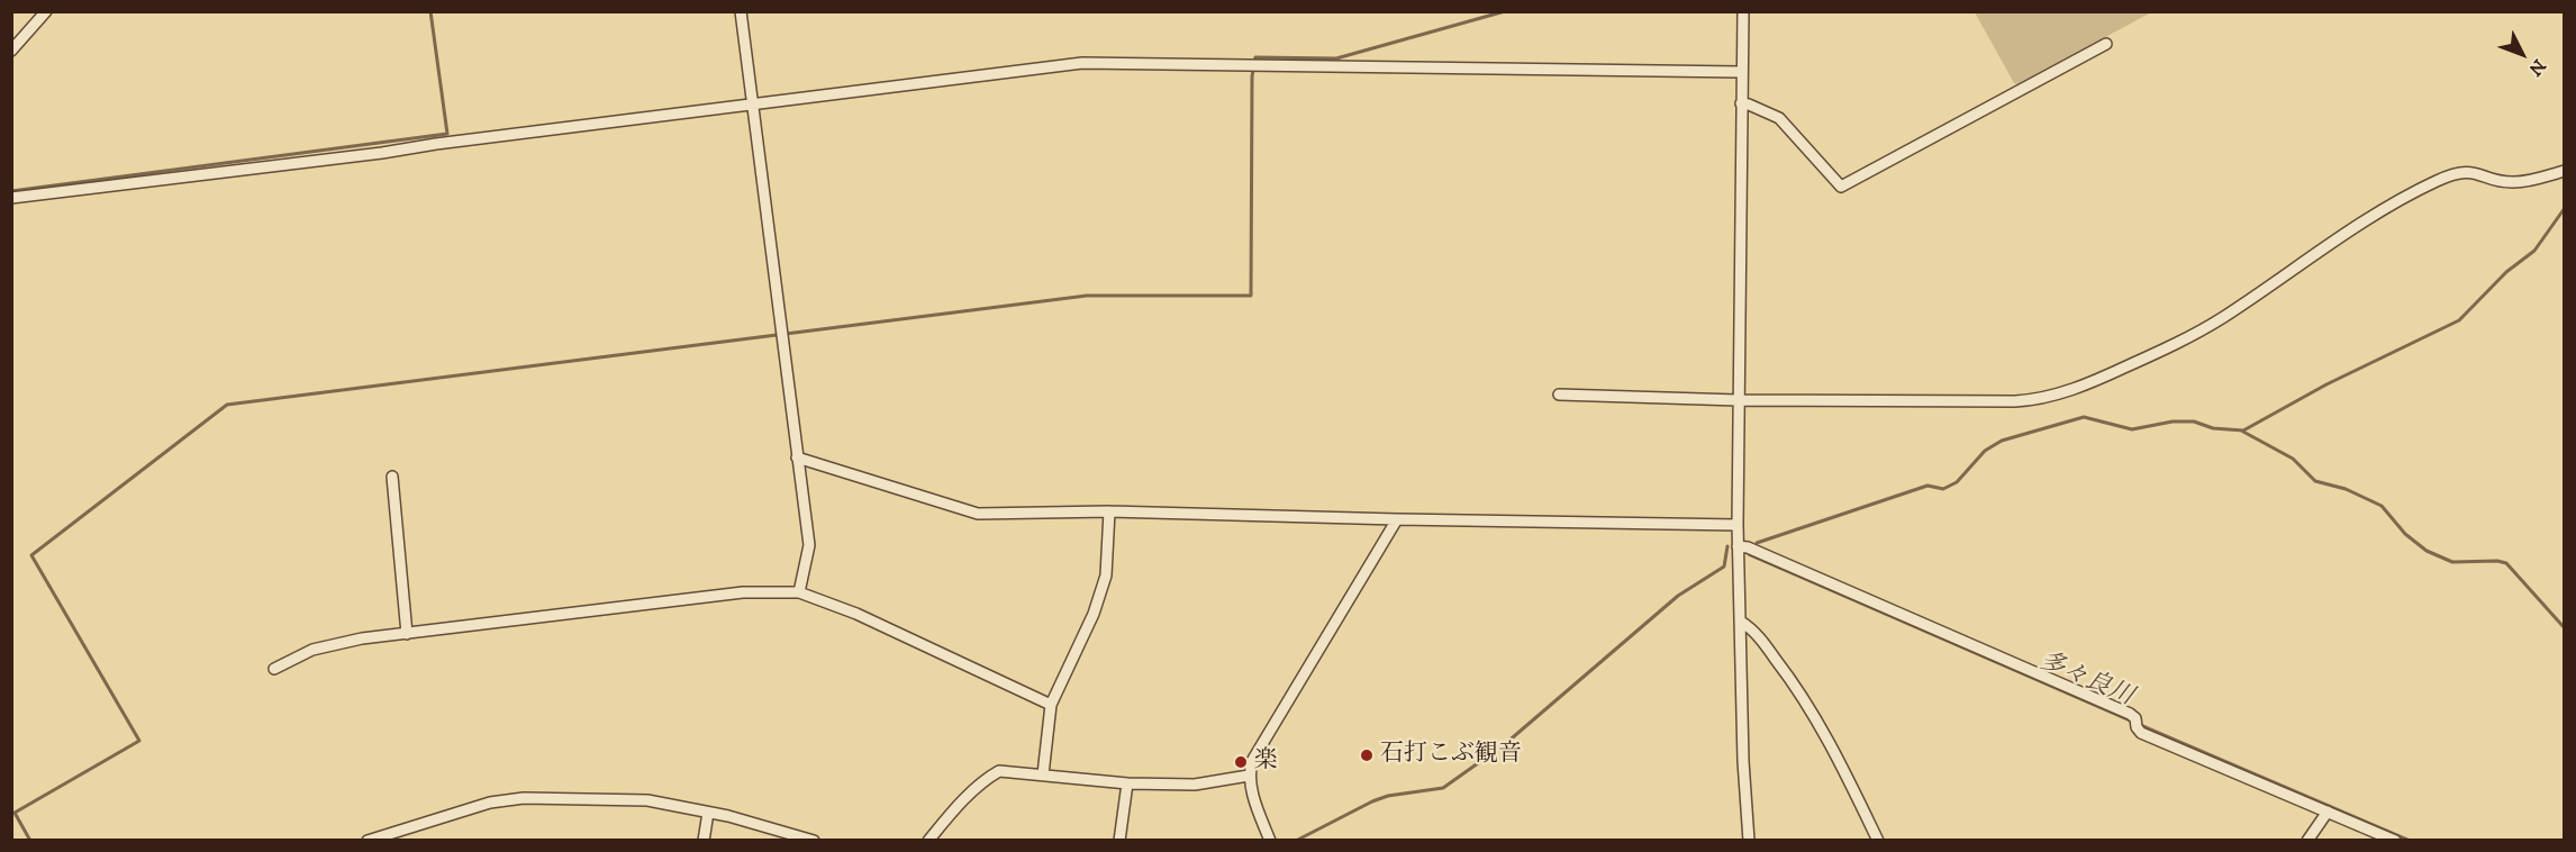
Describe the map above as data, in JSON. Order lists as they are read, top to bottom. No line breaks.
{"water":["多々良川"],"places":["石打こぶ観音","楽"],"north":"bottom right"}
